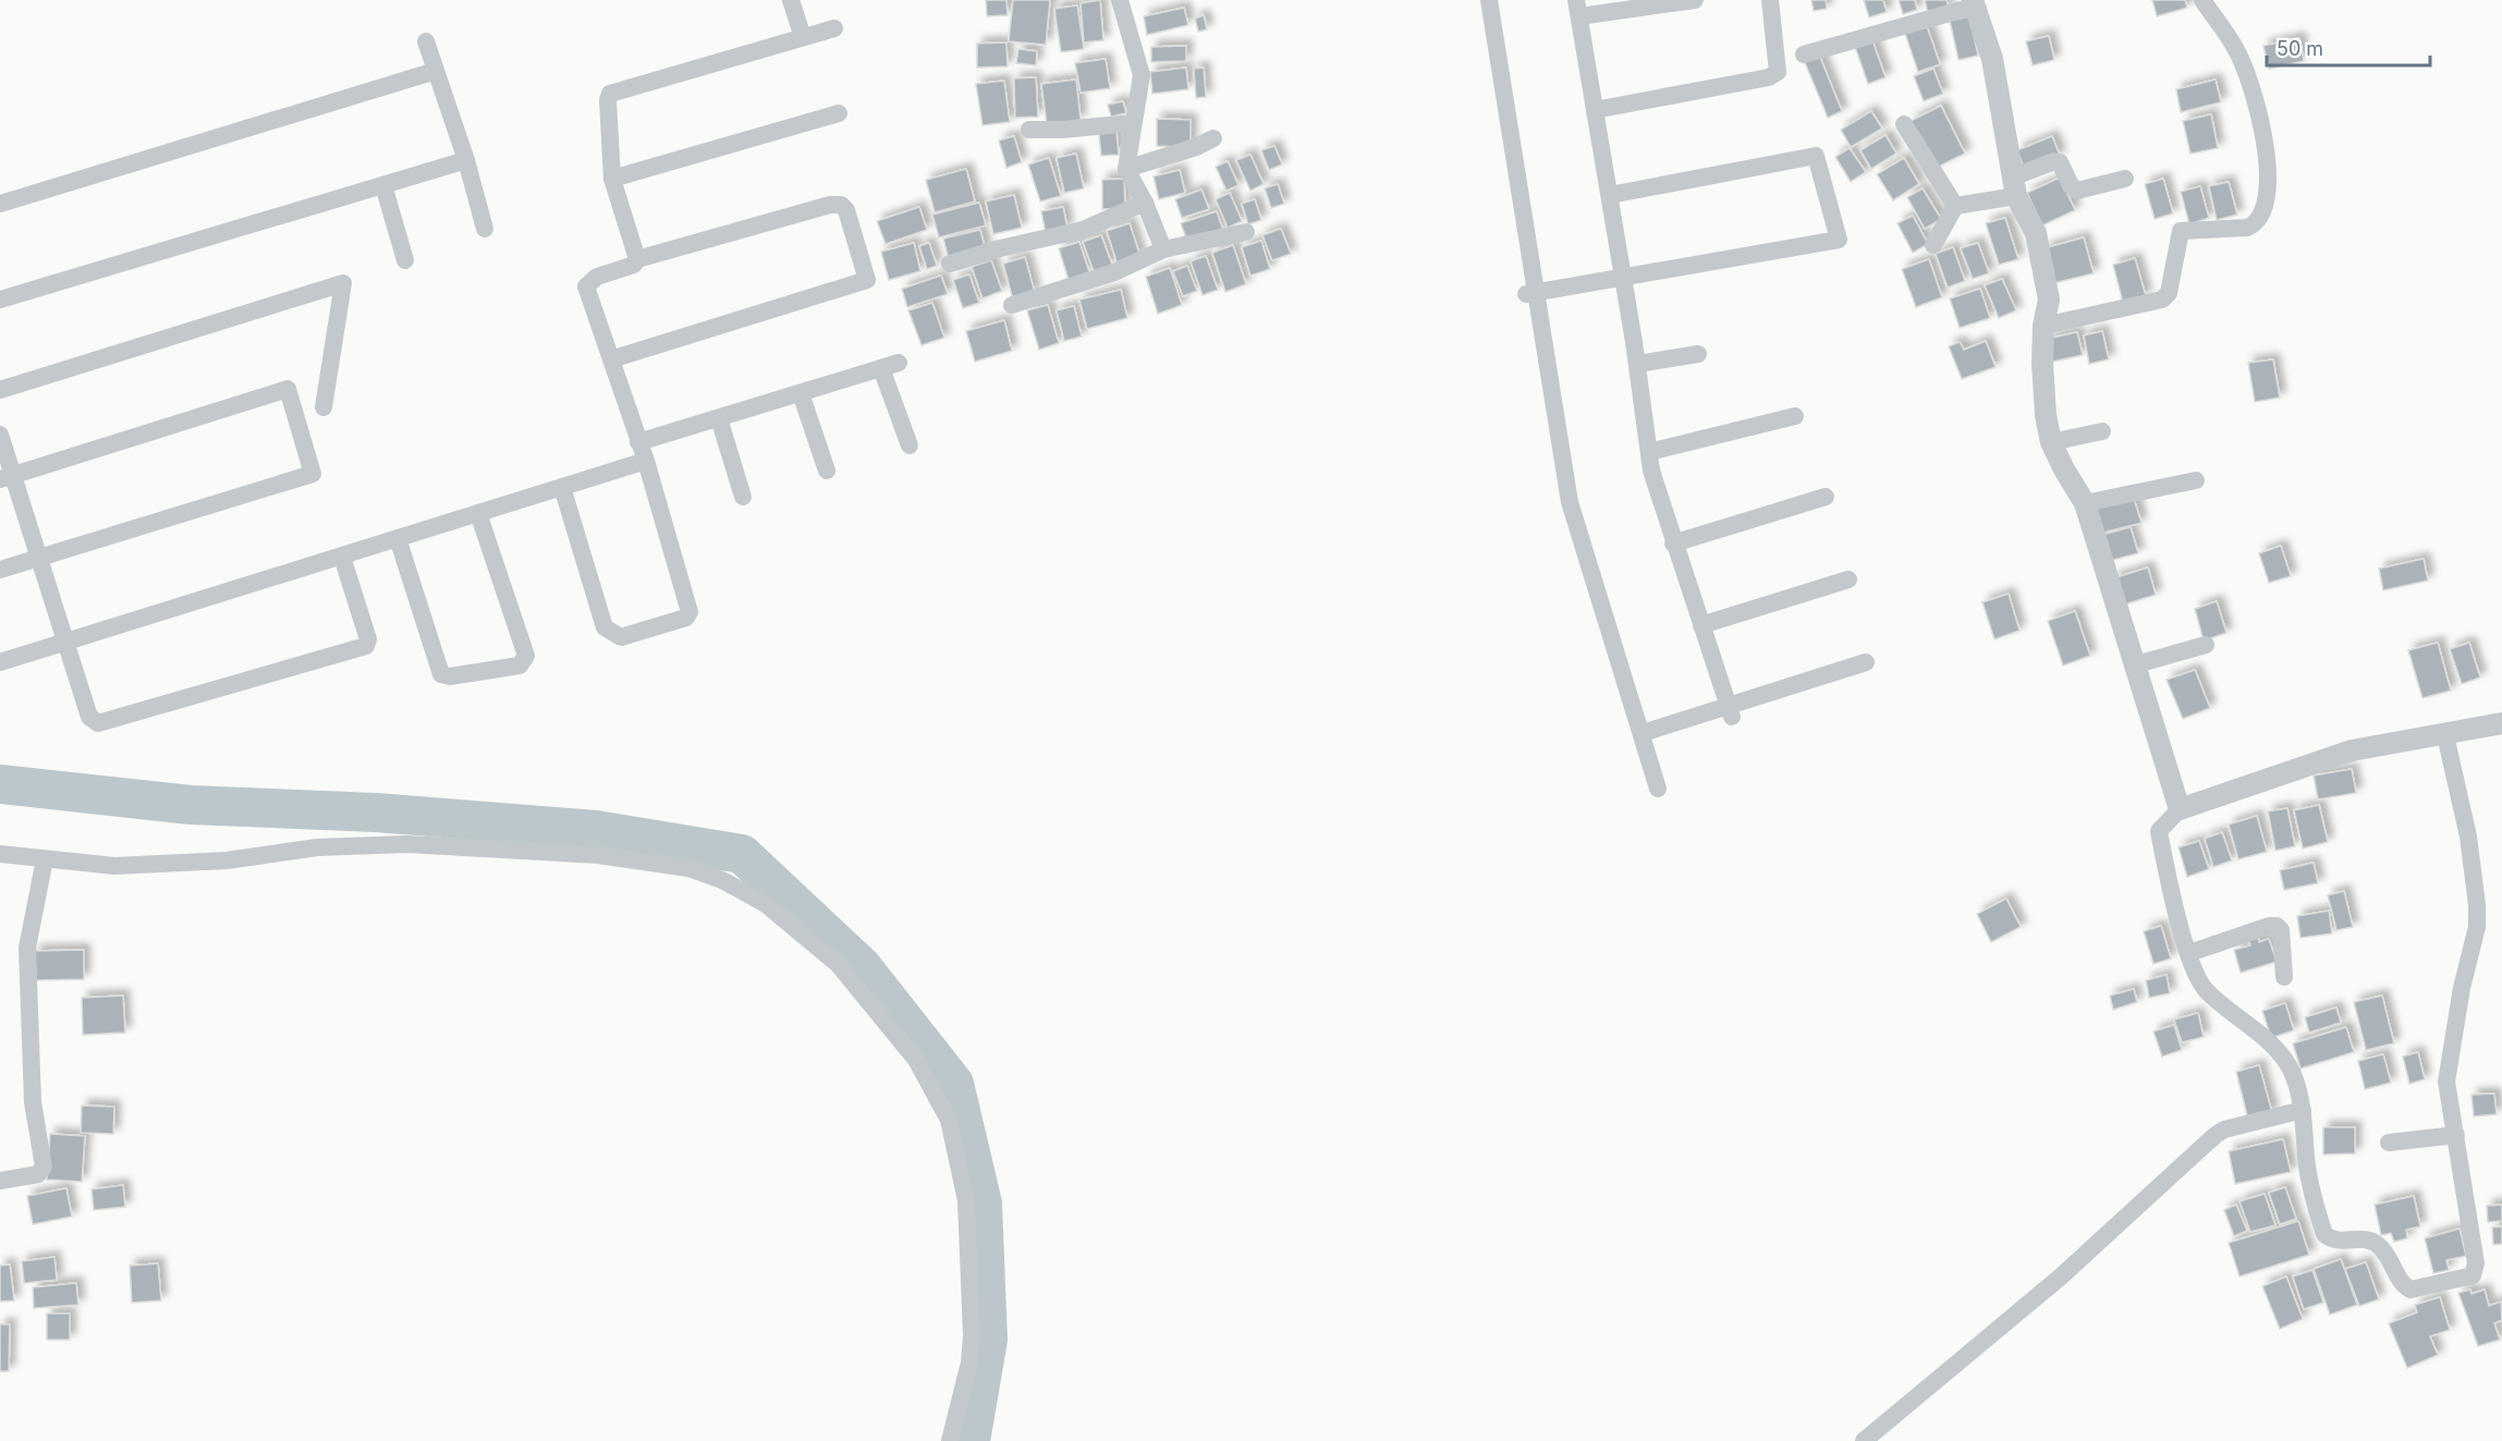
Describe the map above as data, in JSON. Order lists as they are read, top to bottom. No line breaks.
{"scale_bar":"50 m"}
